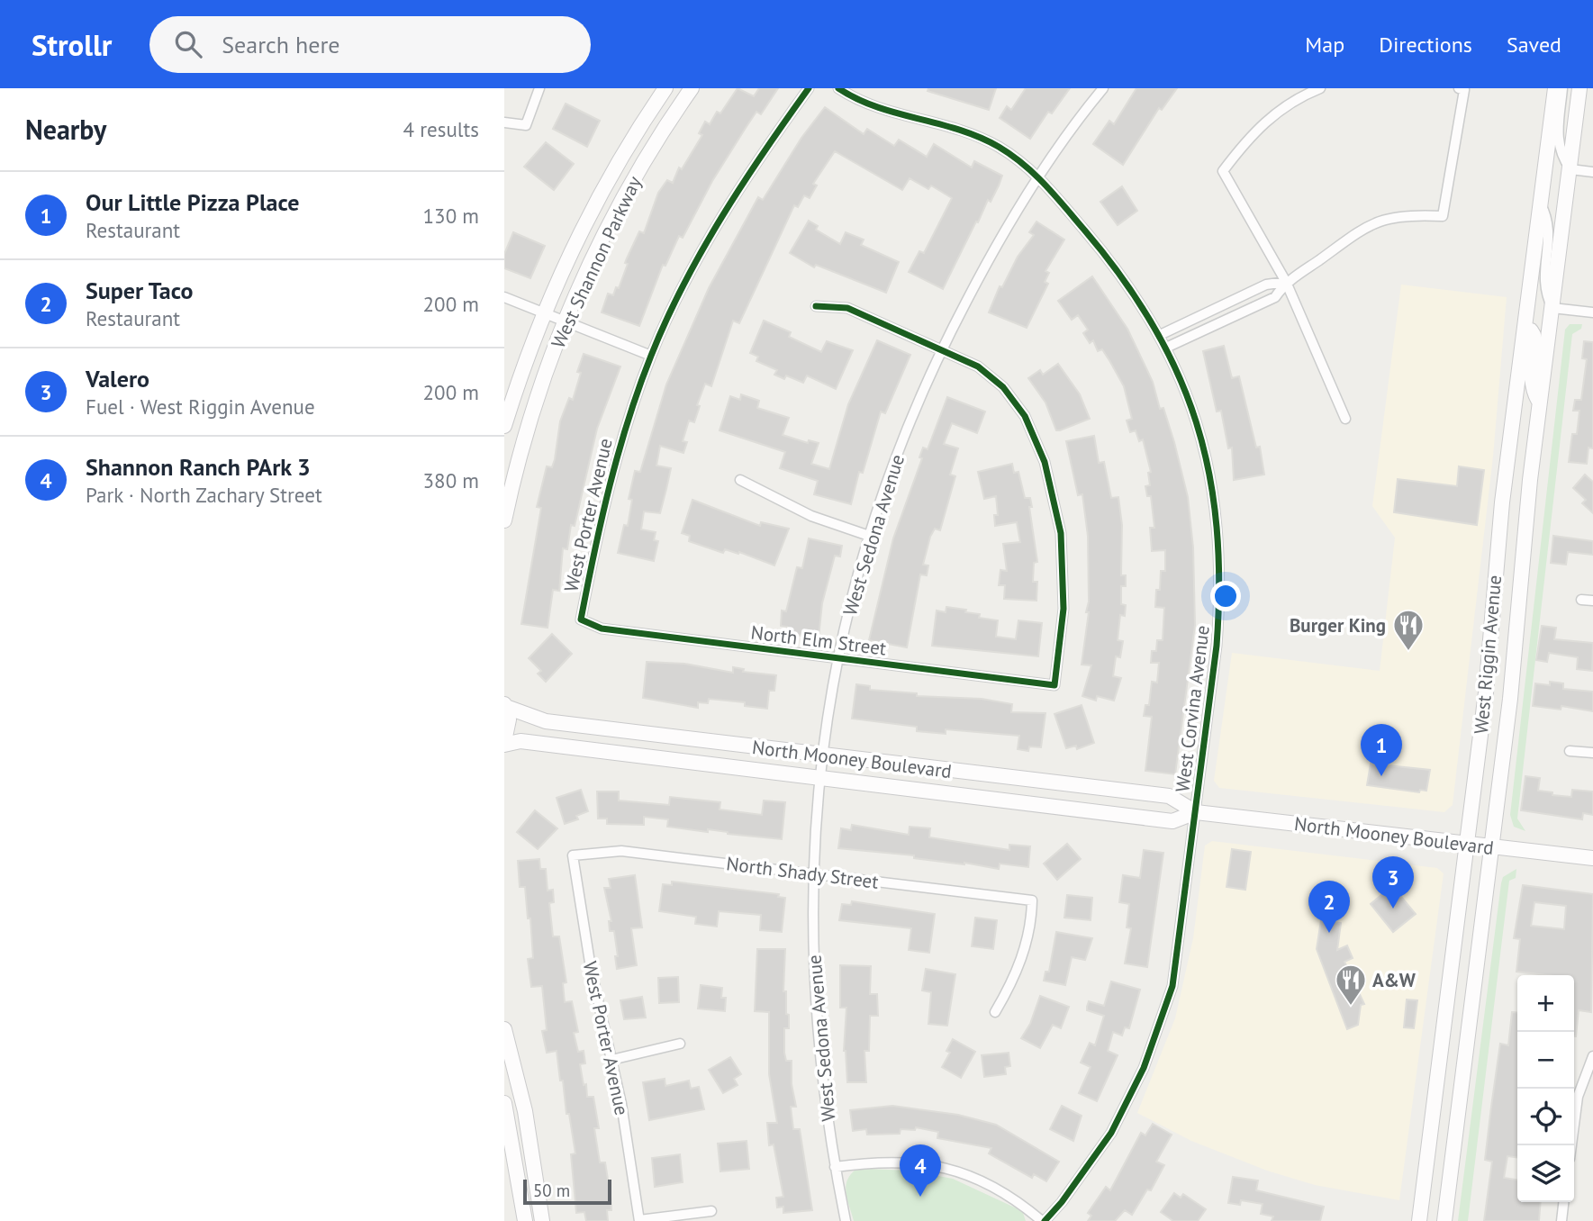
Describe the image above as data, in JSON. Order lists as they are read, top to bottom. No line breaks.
{"streets":{"street":["West Shannon Parkway","West Porter Avenue","West Sedona Avenue","North Elm Street","West Riggin Avenue","West Corvina Avenue","North Mooney Boulevard","North Shady Street"]},"crossings":[["West Porter Avenue","North Elm Street"],["West Porter Avenue","North Shady Street"],["West Sedona Avenue","North Elm Street"],["West Sedona Avenue","West Corvina Avenue"],["West Sedona Avenue","North Mooney Boulevard"],["West Sedona Avenue","North Shady Street"],["West Riggin Avenue","North Mooney Boulevard"],["West Corvina Avenue","North Mooney Boulevard"]],"places":{"restaurant":["Burger King","A&W"]},"scale_bar":"50 m","page":{"header":"Strollr","search":"Search here","nav":["Map","Directions","Saved"],"heading":["Nearby","4 results"],"list":[{"mark":"1","name":"Our Little Pizza Place","note":"Restaurant","value":"130 m"},{"mark":"2","name":"Super Taco","note":"Restaurant","value":"200 m"},{"mark":"3","name":"Valero","note":"Fuel · West Riggin Avenue","value":"200 m"},{"mark":"4","name":"Shannon Ranch PArk 3","note":"Park · North Zachary Street","value":"380 m"}],"pins":["1","3","2","4"],"map_buttons":["+","−"],"scale":"50 m"}}
